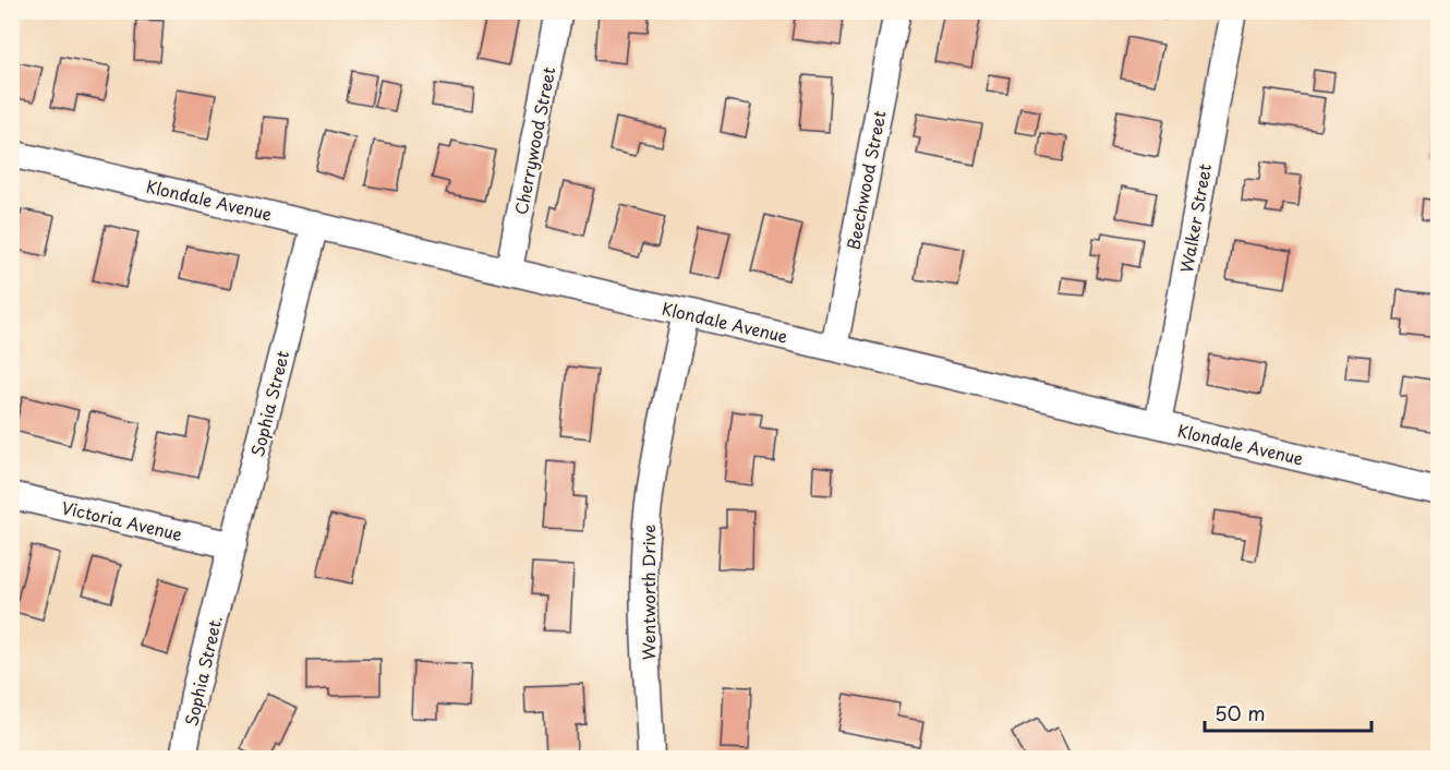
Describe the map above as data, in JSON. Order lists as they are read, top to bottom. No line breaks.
{"streets":{"street":["Cherrywood Street","Beechwood Street","Klondale Avenue","Walker Street","Sophia Street","Victoria Avenue","Wentworth Drive","Sophia Street."]},"crossings":[["Cherrywood Street","Klondale Avenue"],["Beechwood Street","Klondale Avenue"],["Klondale Avenue","Walker Street"],["Klondale Avenue","Sophia Street"],["Klondale Avenue","Wentworth Drive"],["Sophia Street","Victoria Avenue"],["Sophia Street","Sophia Street."]],"scale_bar":"50 m"}
